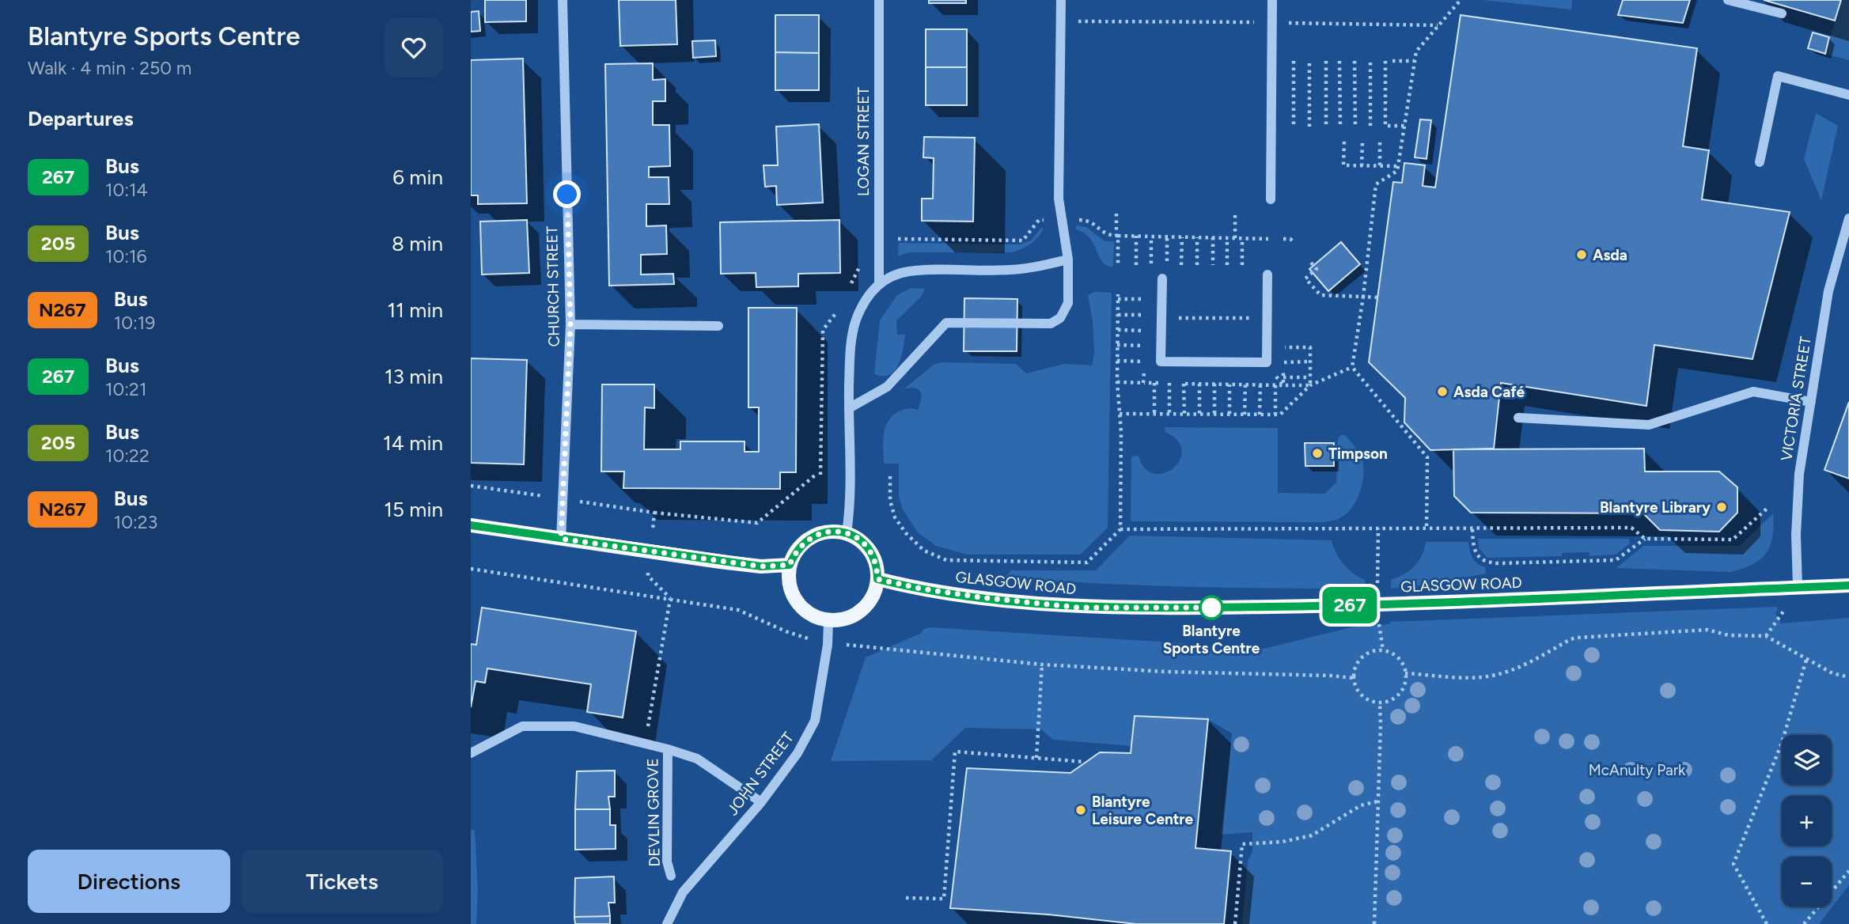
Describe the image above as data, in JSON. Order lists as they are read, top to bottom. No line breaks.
{"streets":{"main road":["GLASGOW ROAD"],"street":["LOGAN STREET","CHURCH STREET","VICTORIA STREET","JOHN STREET","DEVLIN GROVE"]},"crossings":[["VICTORIA STREET","GLASGOW ROAD"],["GLASGOW ROAD","JOHN STREET"],["JOHN STREET","DEVLIN GROVE"]],"parks":["McAnulty Park"],"places":["Asda","Asda Café","Timpson","Blantyre Library","Blantyre Sports Centre","Blantyre Leisure Centre"],"lines":["bus line 267"],"page":{"heading":[["Blantyre Sports Centre","Walk · 4 min · 250 m"],"Departures"],"on_map":"267","list":[{"mark":"267","name":"Bus","note":"10:14","value":"6 min"},{"mark":"205","name":"Bus","note":"10:16","value":"8 min"},{"mark":"N267","name":"Bus","note":"10:19","value":"11 min"},{"mark":"267","name":"Bus","note":"10:21","value":"13 min"},{"mark":"205","name":"Bus","note":"10:22","value":"14 min"},{"mark":"N267","name":"Bus","note":"10:23","value":"15 min"}],"map_buttons":["+","−"],"buttons":["Directions","Tickets"]}}
